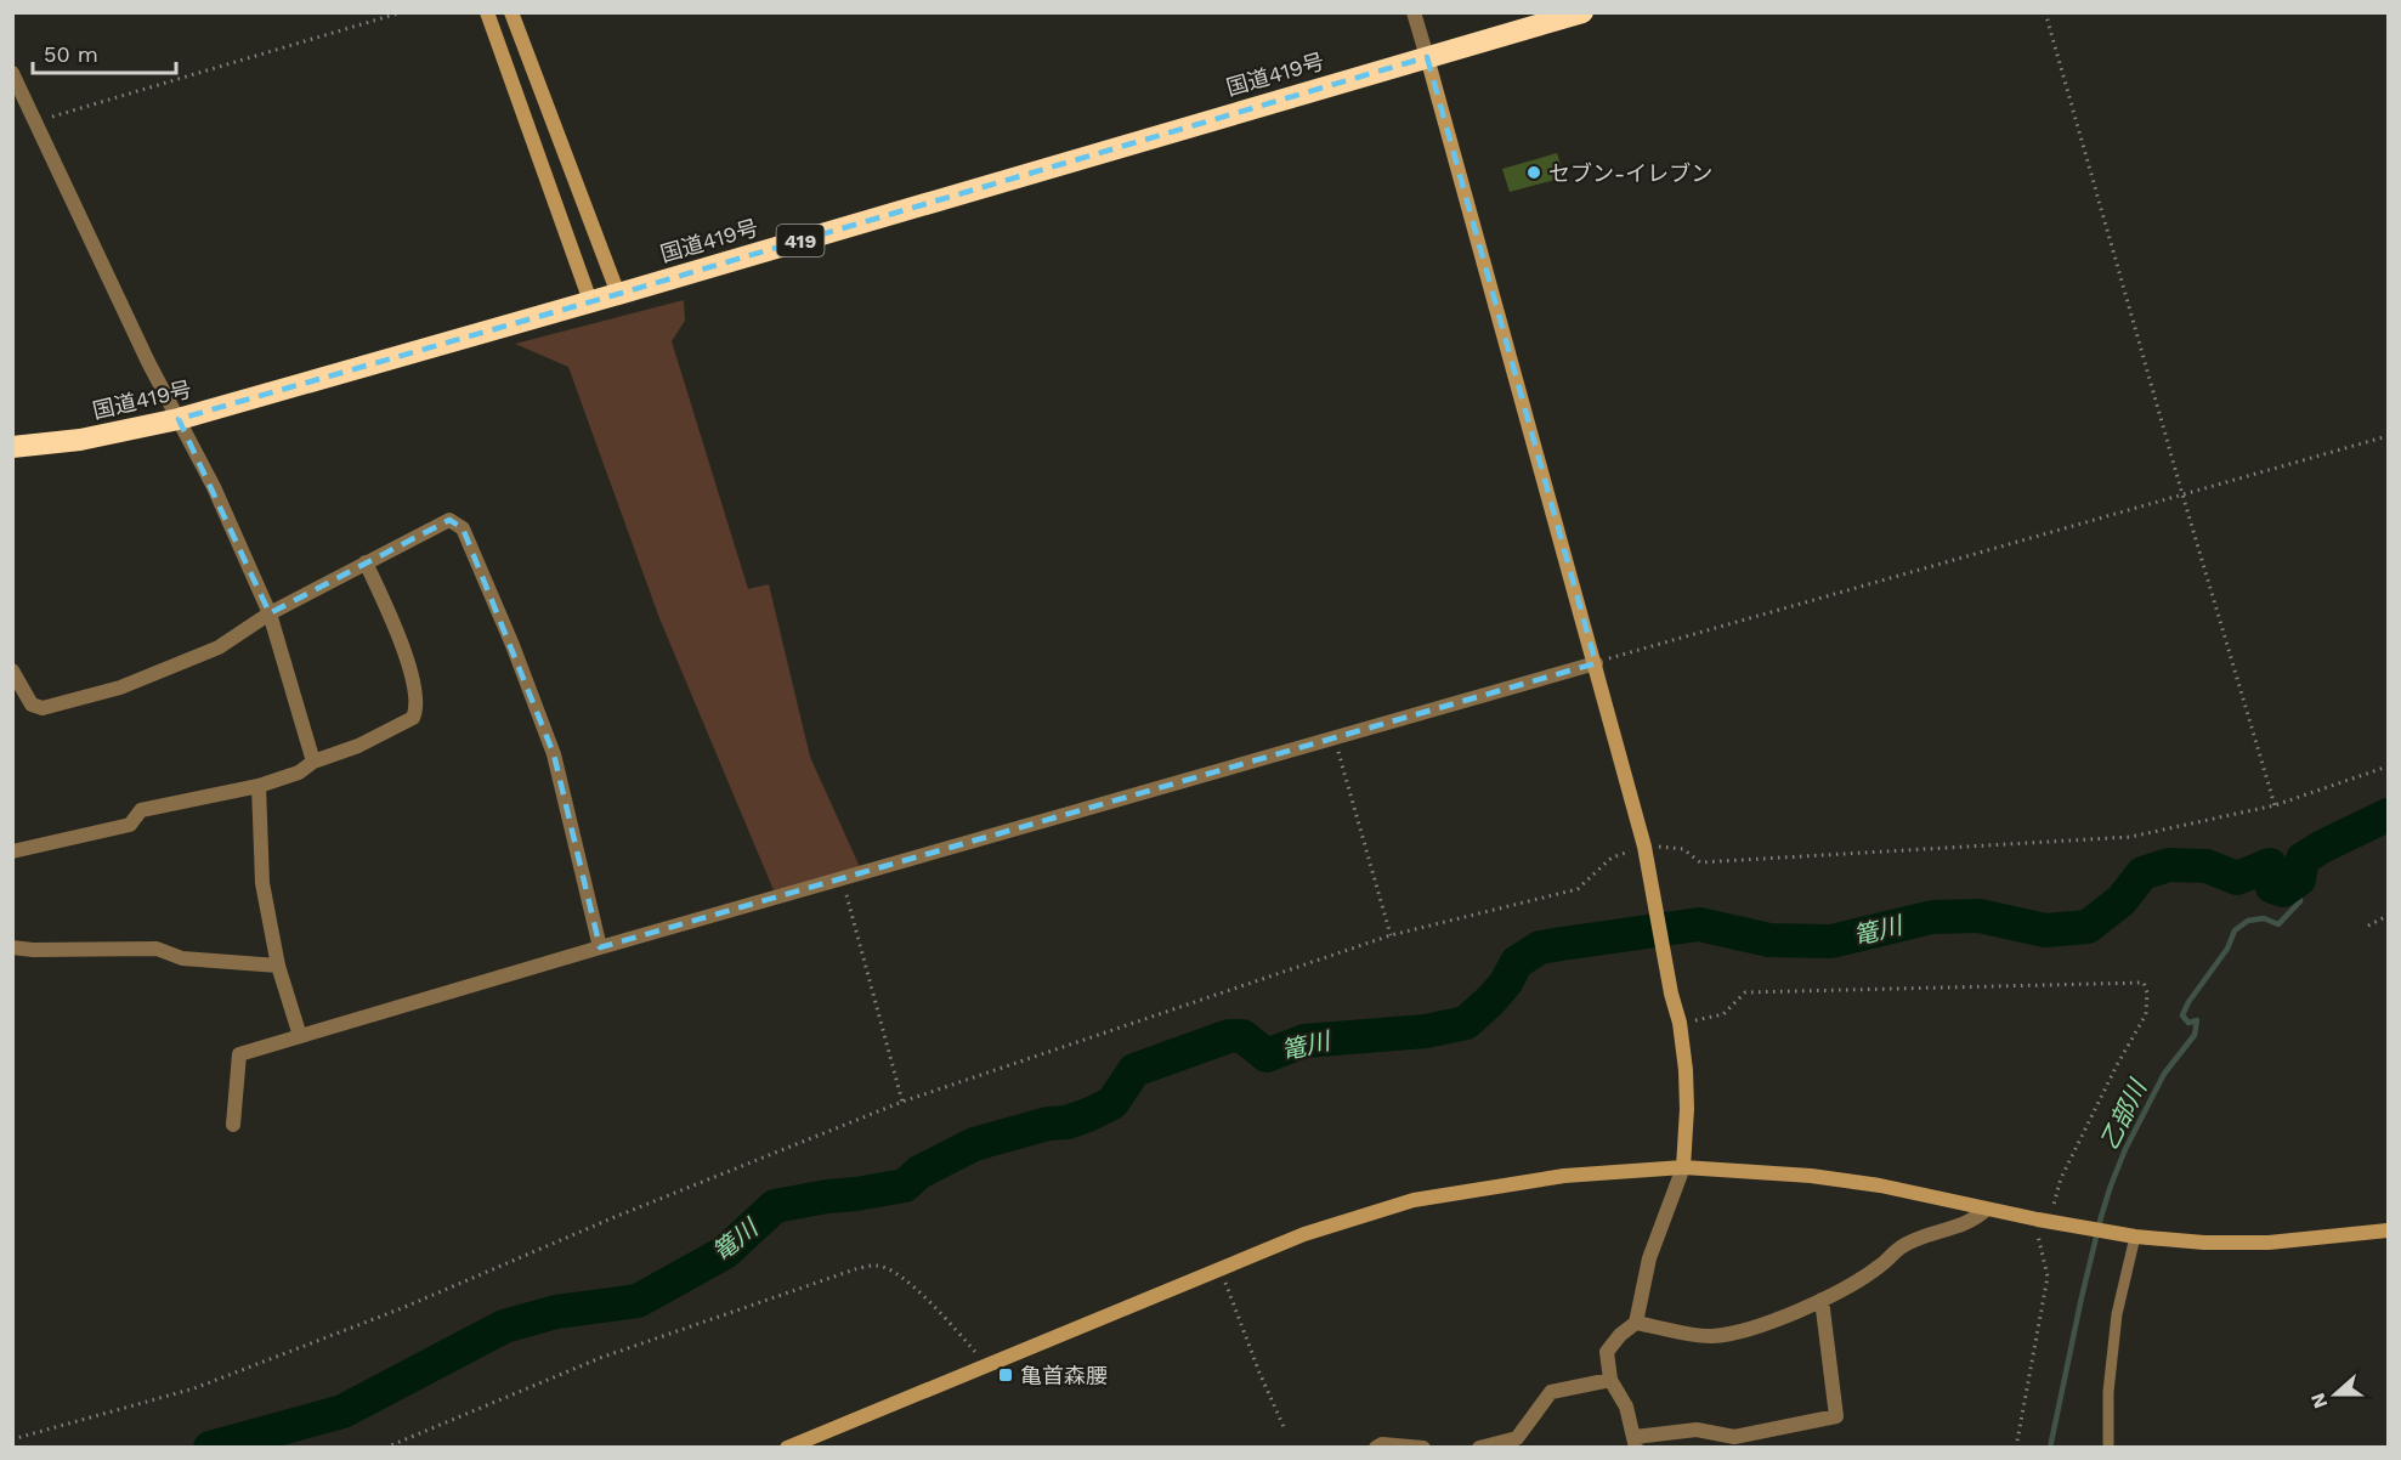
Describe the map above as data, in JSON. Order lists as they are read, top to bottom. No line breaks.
{"streets":{"highway":["国道419号","419"]},"water":["篭川","乙部川"],"places":{"other":["セブン-イレブン"],"transit":["亀首森腰"]},"scale_bar":"50 m","north":"left"}
